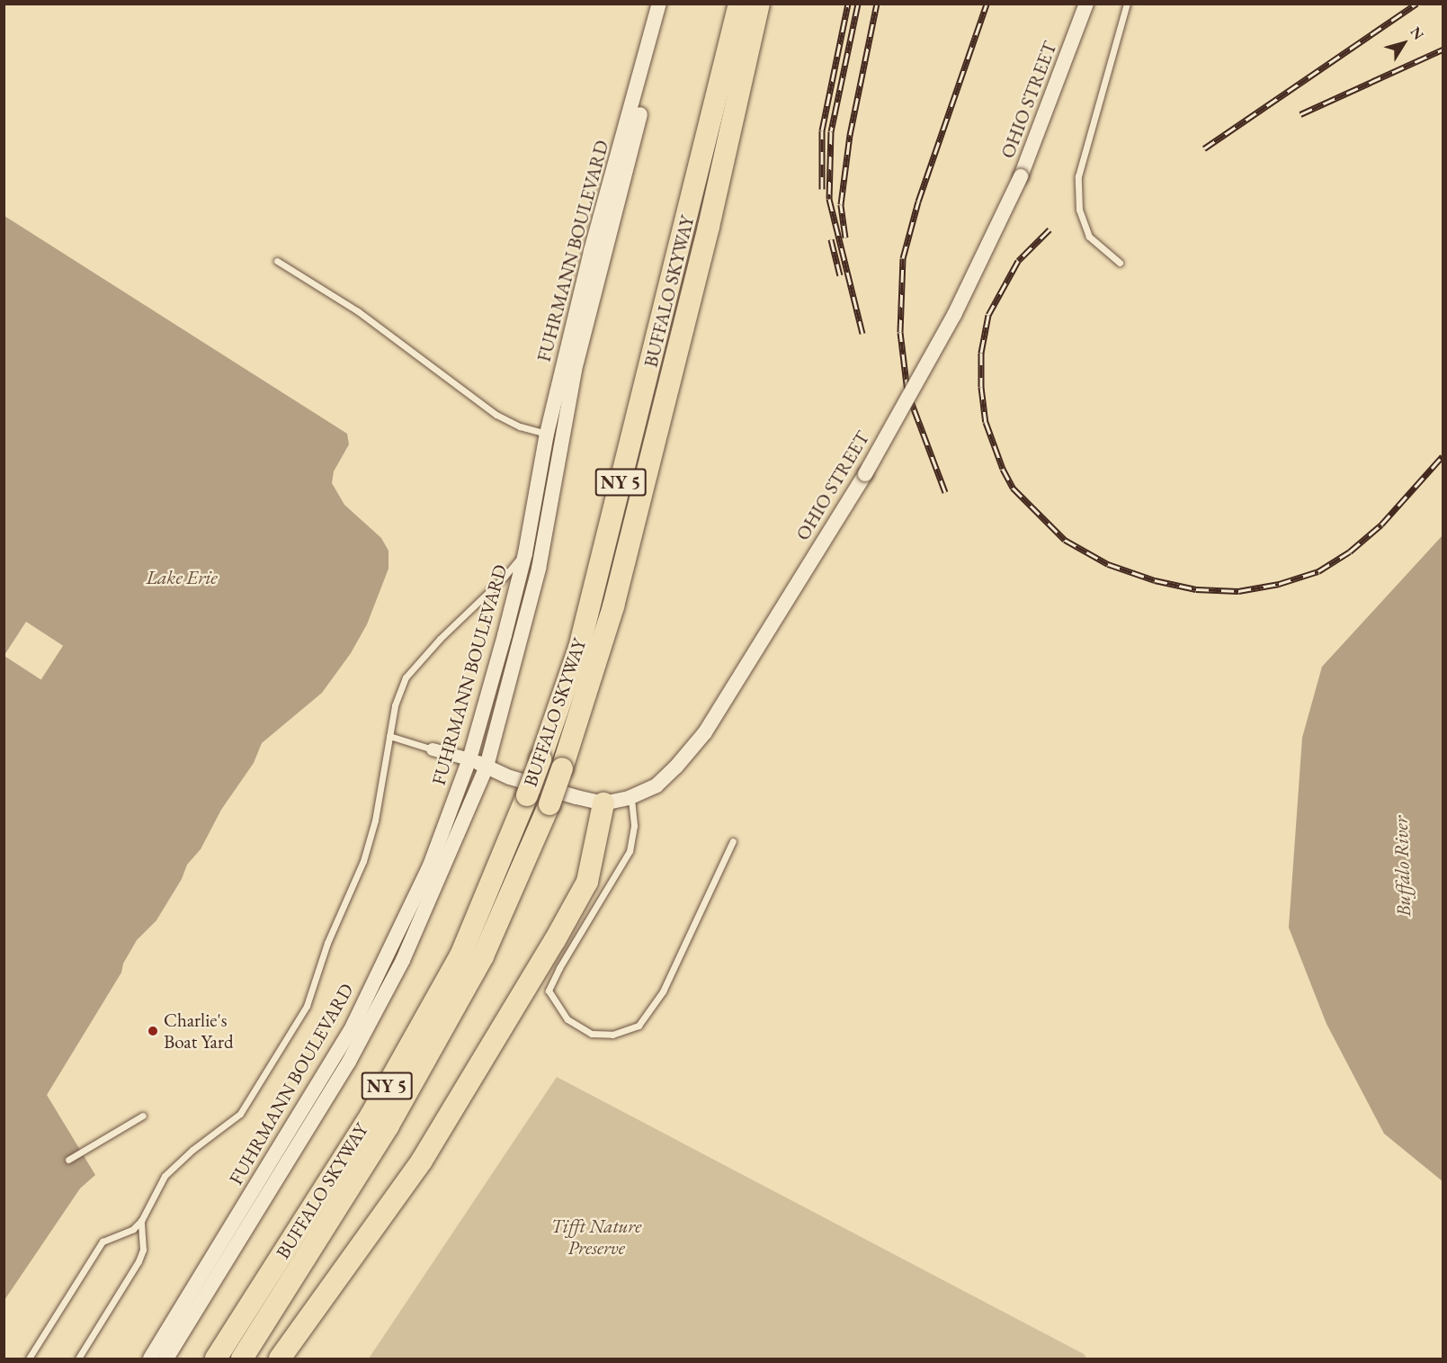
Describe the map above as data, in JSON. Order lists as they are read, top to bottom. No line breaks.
{"streets":{"highway":["BUFFALO SKYWAY","NY 5"],"street":["OHIO STREET","FUHRMANN BOULEVARD"]},"crossings":[["OHIO STREET","FUHRMANN BOULEVARD"]],"water":["Lake Erie","Buffalo River"],"parks":["Tifft Nature Preserve"],"places":["Charlie's Boat Yard"],"north":"top right"}
